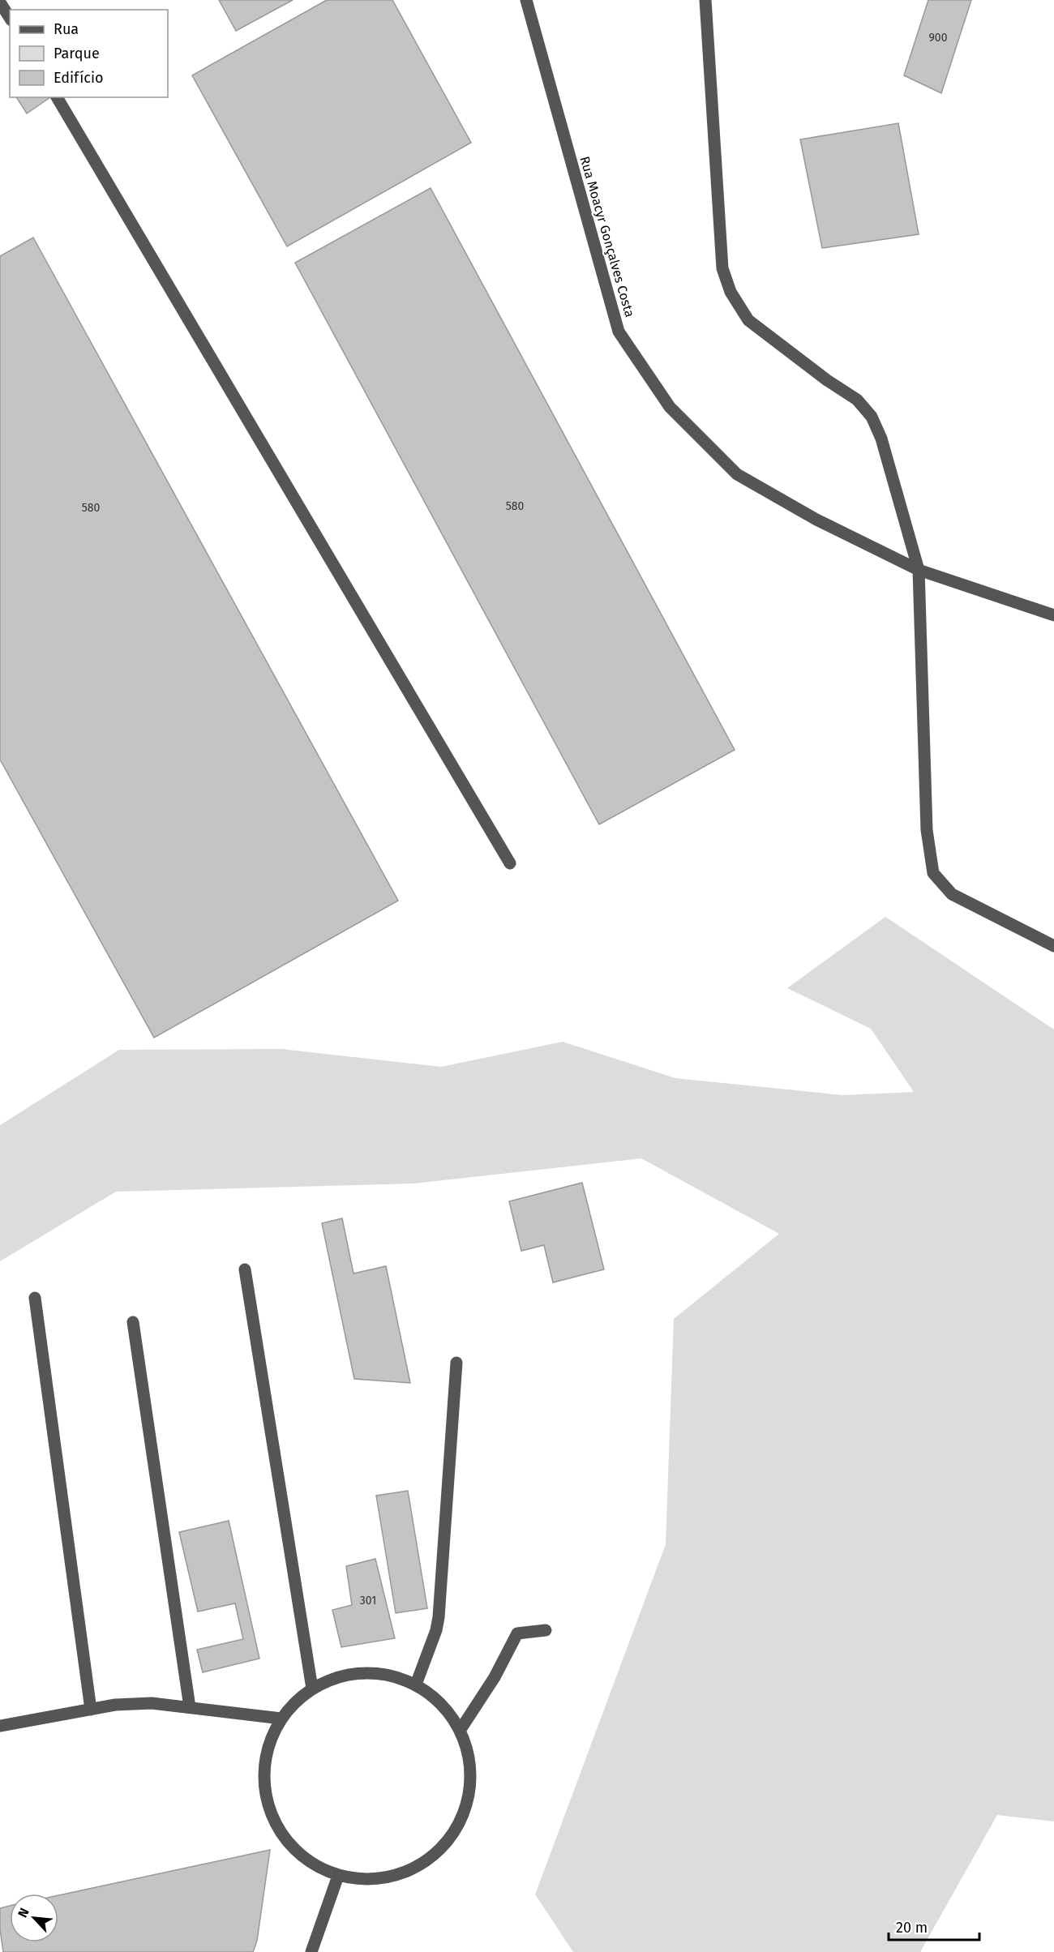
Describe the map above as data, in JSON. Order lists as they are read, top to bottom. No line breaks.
{"streets":{"street":["Rua Moacyr Gonçalves Costa"]},"house_numbers":["900","580","580","301"],"legend":["Rua","Parque","Edifício"],"scale_bar":"20 m","north":"top left"}
